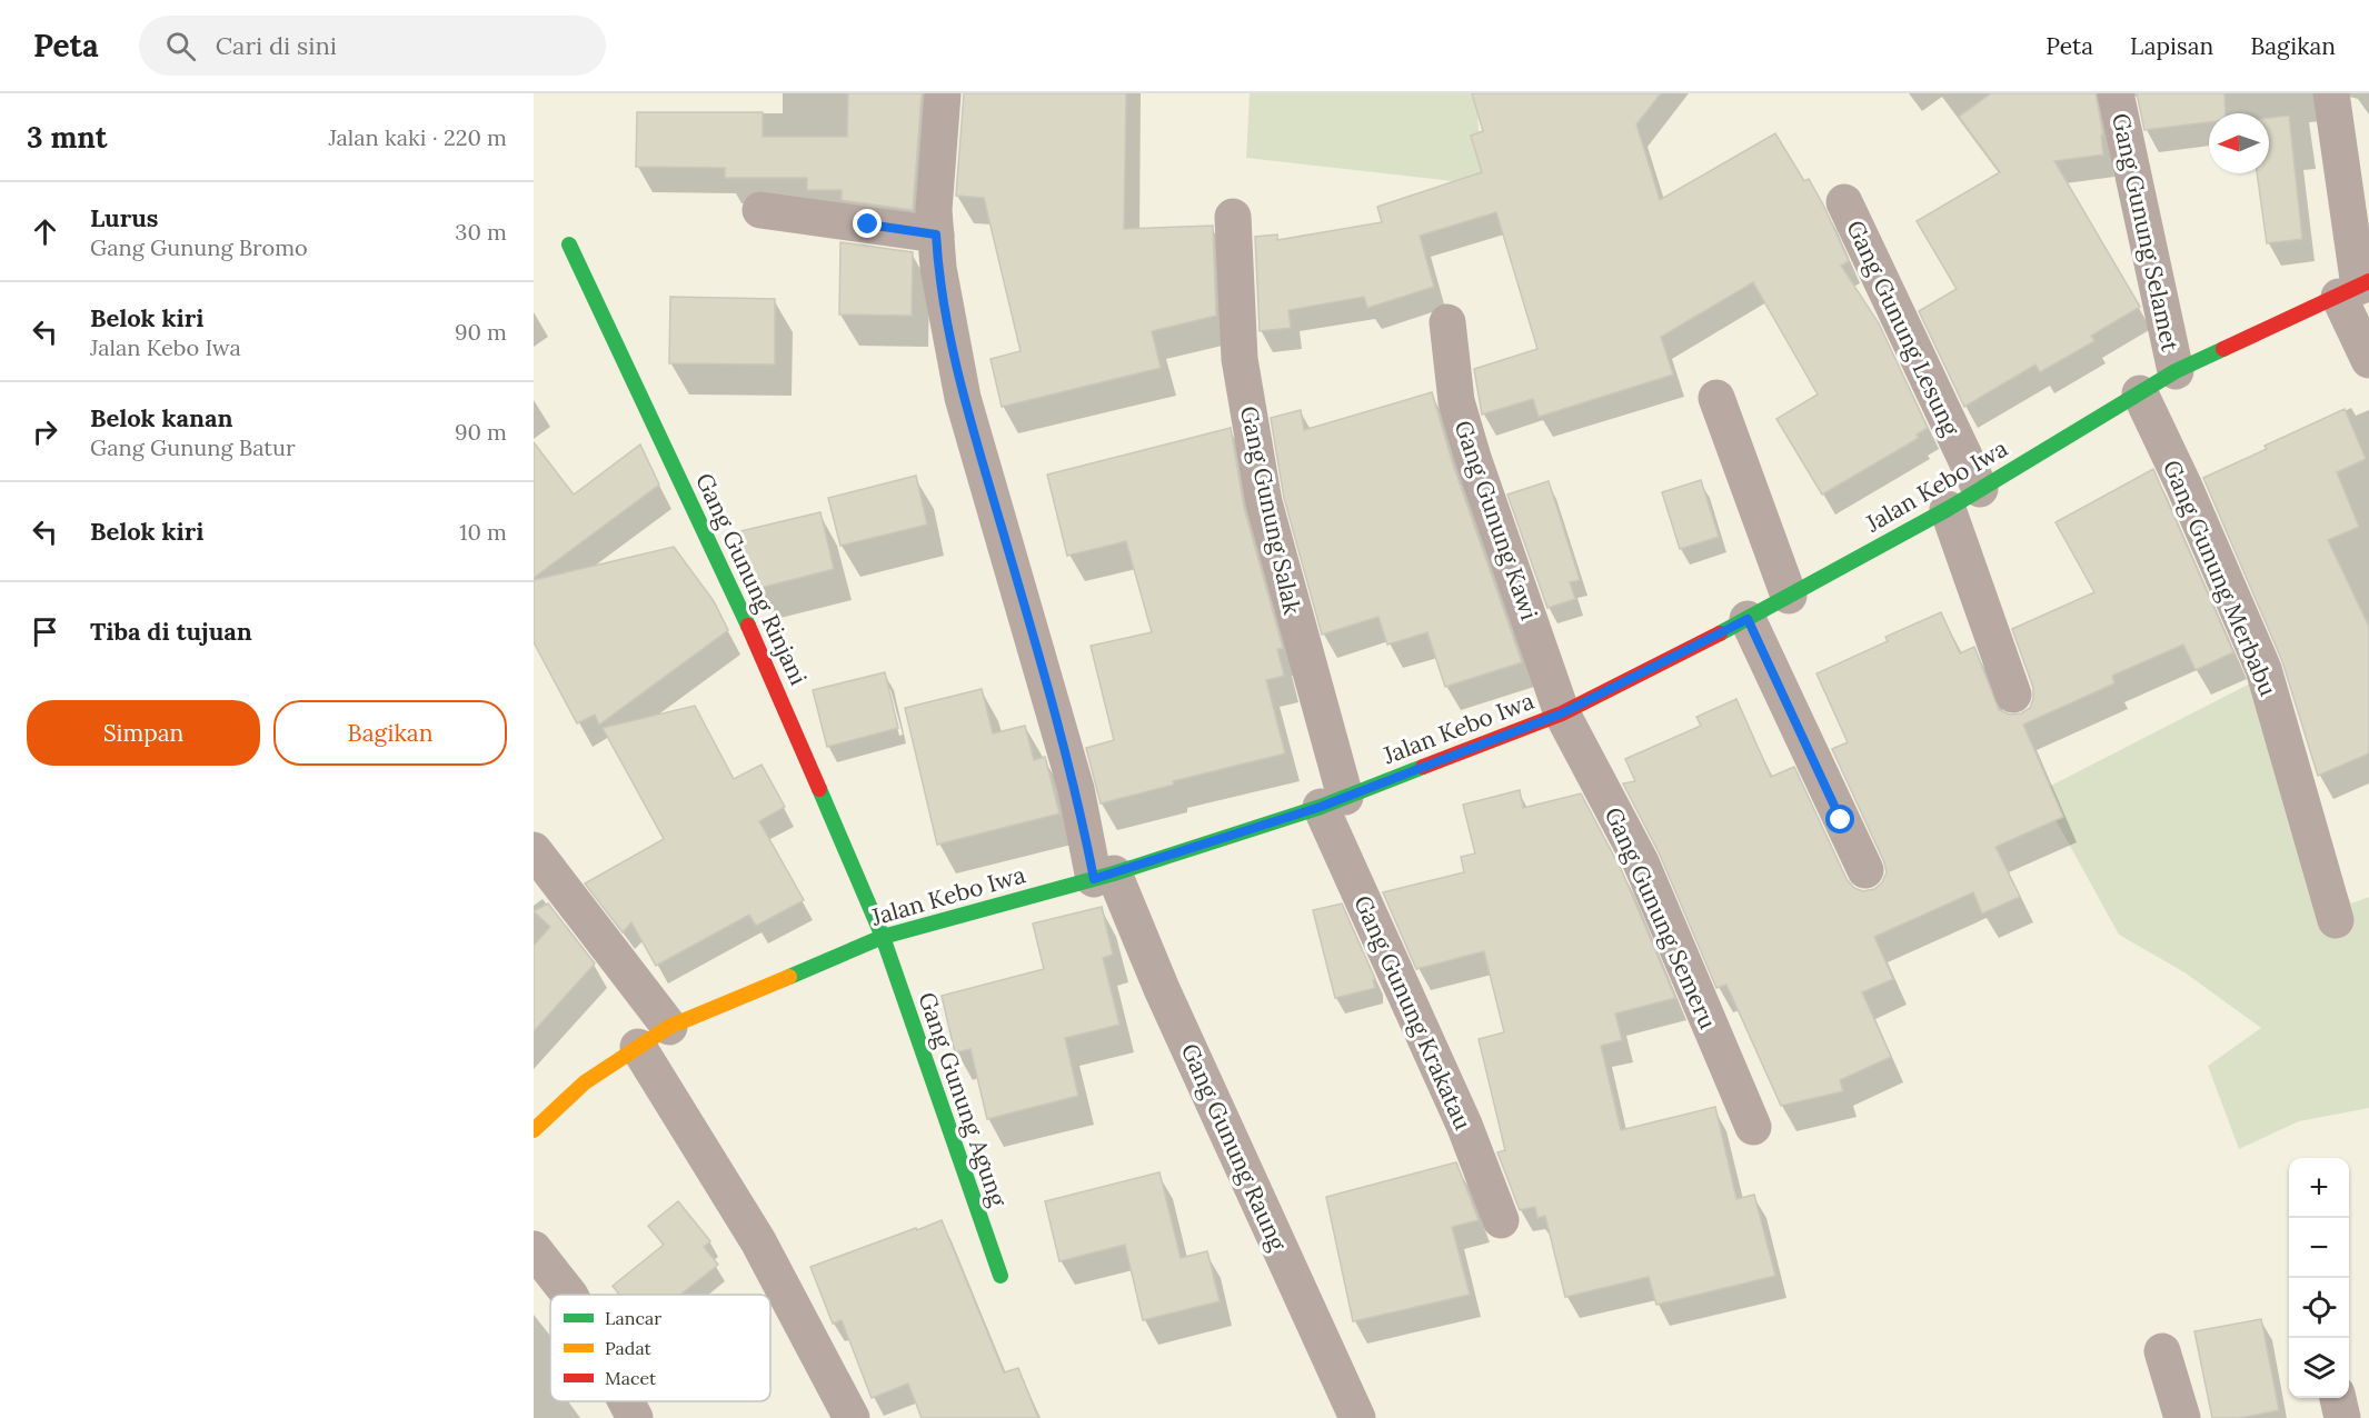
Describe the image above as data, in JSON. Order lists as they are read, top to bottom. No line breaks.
{"streets":{"street":["Gang Gunung Selamet","Gang Gunung Lesung","Jalan Kebo Iwa","Gang Gunung Salak","Gang Gunung Kawi","Gang Gunung Merbabu","Gang Gunung Rinjani","Gang Gunung Semeru","Gang Gunung Krakatau","Gang Gunung Agung","Gang Gunung Raung"]},"crossings":[["Gang Gunung Selamet","Jalan Kebo Iwa"],["Gang Gunung Lesung","Jalan Kebo Iwa"],["Jalan Kebo Iwa","Gang Gunung Salak"],["Jalan Kebo Iwa","Gang Gunung Kawi"],["Jalan Kebo Iwa","Gang Gunung Merbabu"],["Jalan Kebo Iwa","Gang Gunung Rinjani"],["Jalan Kebo Iwa","Gang Gunung Semeru"],["Jalan Kebo Iwa","Gang Gunung Krakatau"],["Jalan Kebo Iwa","Gang Gunung Agung"],["Jalan Kebo Iwa","Gang Gunung Raung"],["Gang Gunung Salak","Gang Gunung Krakatau"],["Gang Gunung Kawi","Gang Gunung Semeru"],["Gang Gunung Rinjani","Gang Gunung Agung"]],"legend":["Lancar","Padat","Macet"],"north":"left","page":{"header":"Peta","search":"Cari di sini","nav":["Peta","Lapisan","Bagikan"],"heading":["3 mnt","Jalan kaki · 220 m"],"list":[["Lurus","Gang Gunung Bromo","30 m"],["Belok kiri","Jalan Kebo Iwa","90 m"],["Belok kanan","Gang Gunung Batur","90 m"],["Belok kiri","10 m"],"Tiba di tujuan"],"buttons":["Simpan","Bagikan"],"map_buttons":["+","−"]}}
